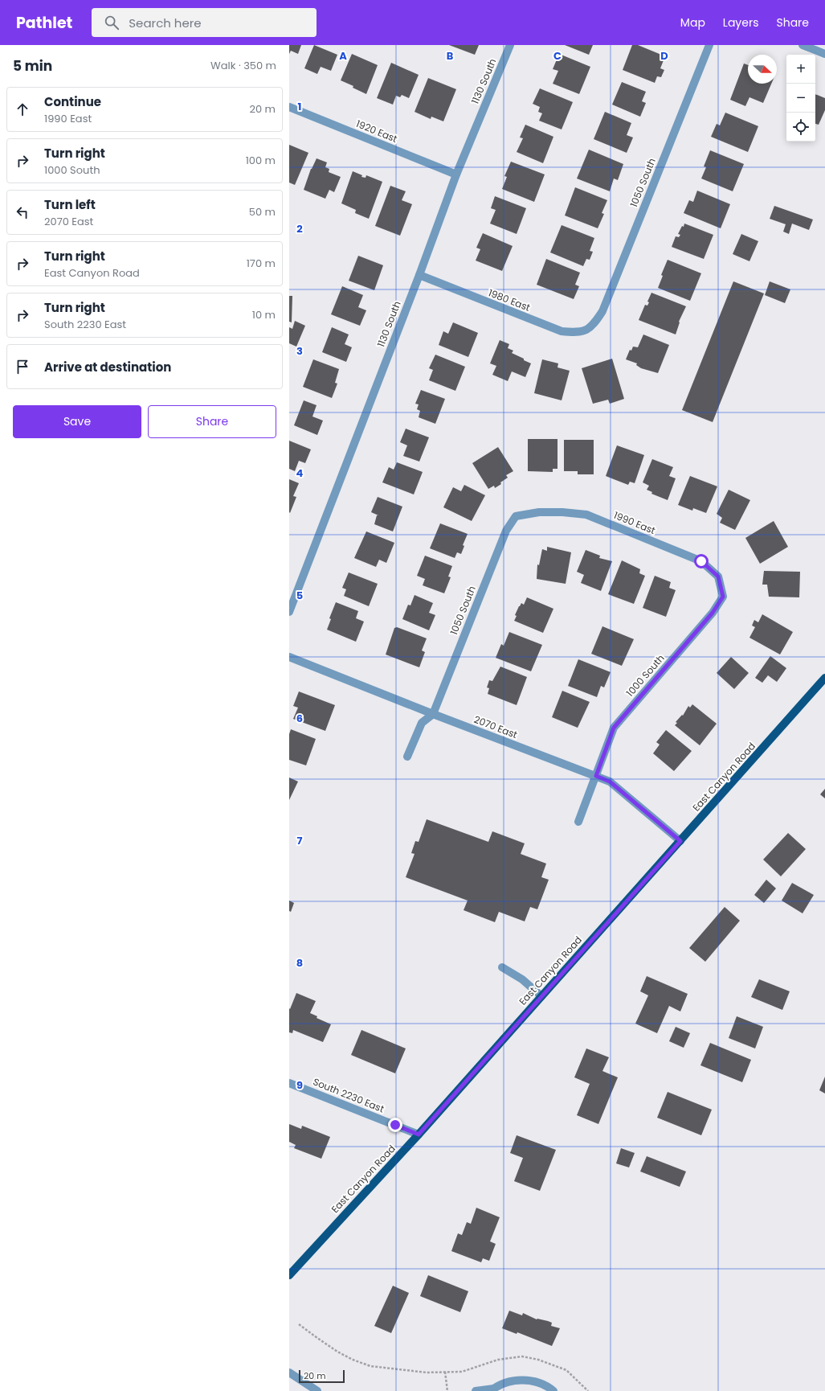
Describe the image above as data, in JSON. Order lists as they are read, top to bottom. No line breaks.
{"streets":{"main road":["East Canyon Road"],"street":["1130 South","1920 East","1050 South","1980 East","1990 East","1000 South","2070 East","South 2230 East"]},"crossings":[["1130 South","1920 East"],["1130 South","1980 East"],["1050 South","1980 East"],["1050 South","1990 East"],["1050 South","2070 East"],["1990 East","1000 South"],["1000 South","2070 East"],["2070 East","East Canyon Road"],["East Canyon Road","South 2230 East"]],"scale_bar":"20 m","north":"right","page":{"header":"Pathlet","search":"Search here","nav":["Map","Layers","Share"],"heading":["5 min","Walk · 350 m"],"map_buttons":["+","−"],"list":[["Continue","1990 East","20 m"],["Turn right","1000 South","100 m"],["Turn left","2070 East","50 m"],["Turn right","East Canyon Road","170 m"],["Turn right","South 2230 East","10 m"],"Arrive at destination"],"buttons":["Save","Share"],"scale":"20 m"},"grid":{"columns":["A","B","C","D"],"rows":["1","2","3","4","5","6","7","8","9"]}}
